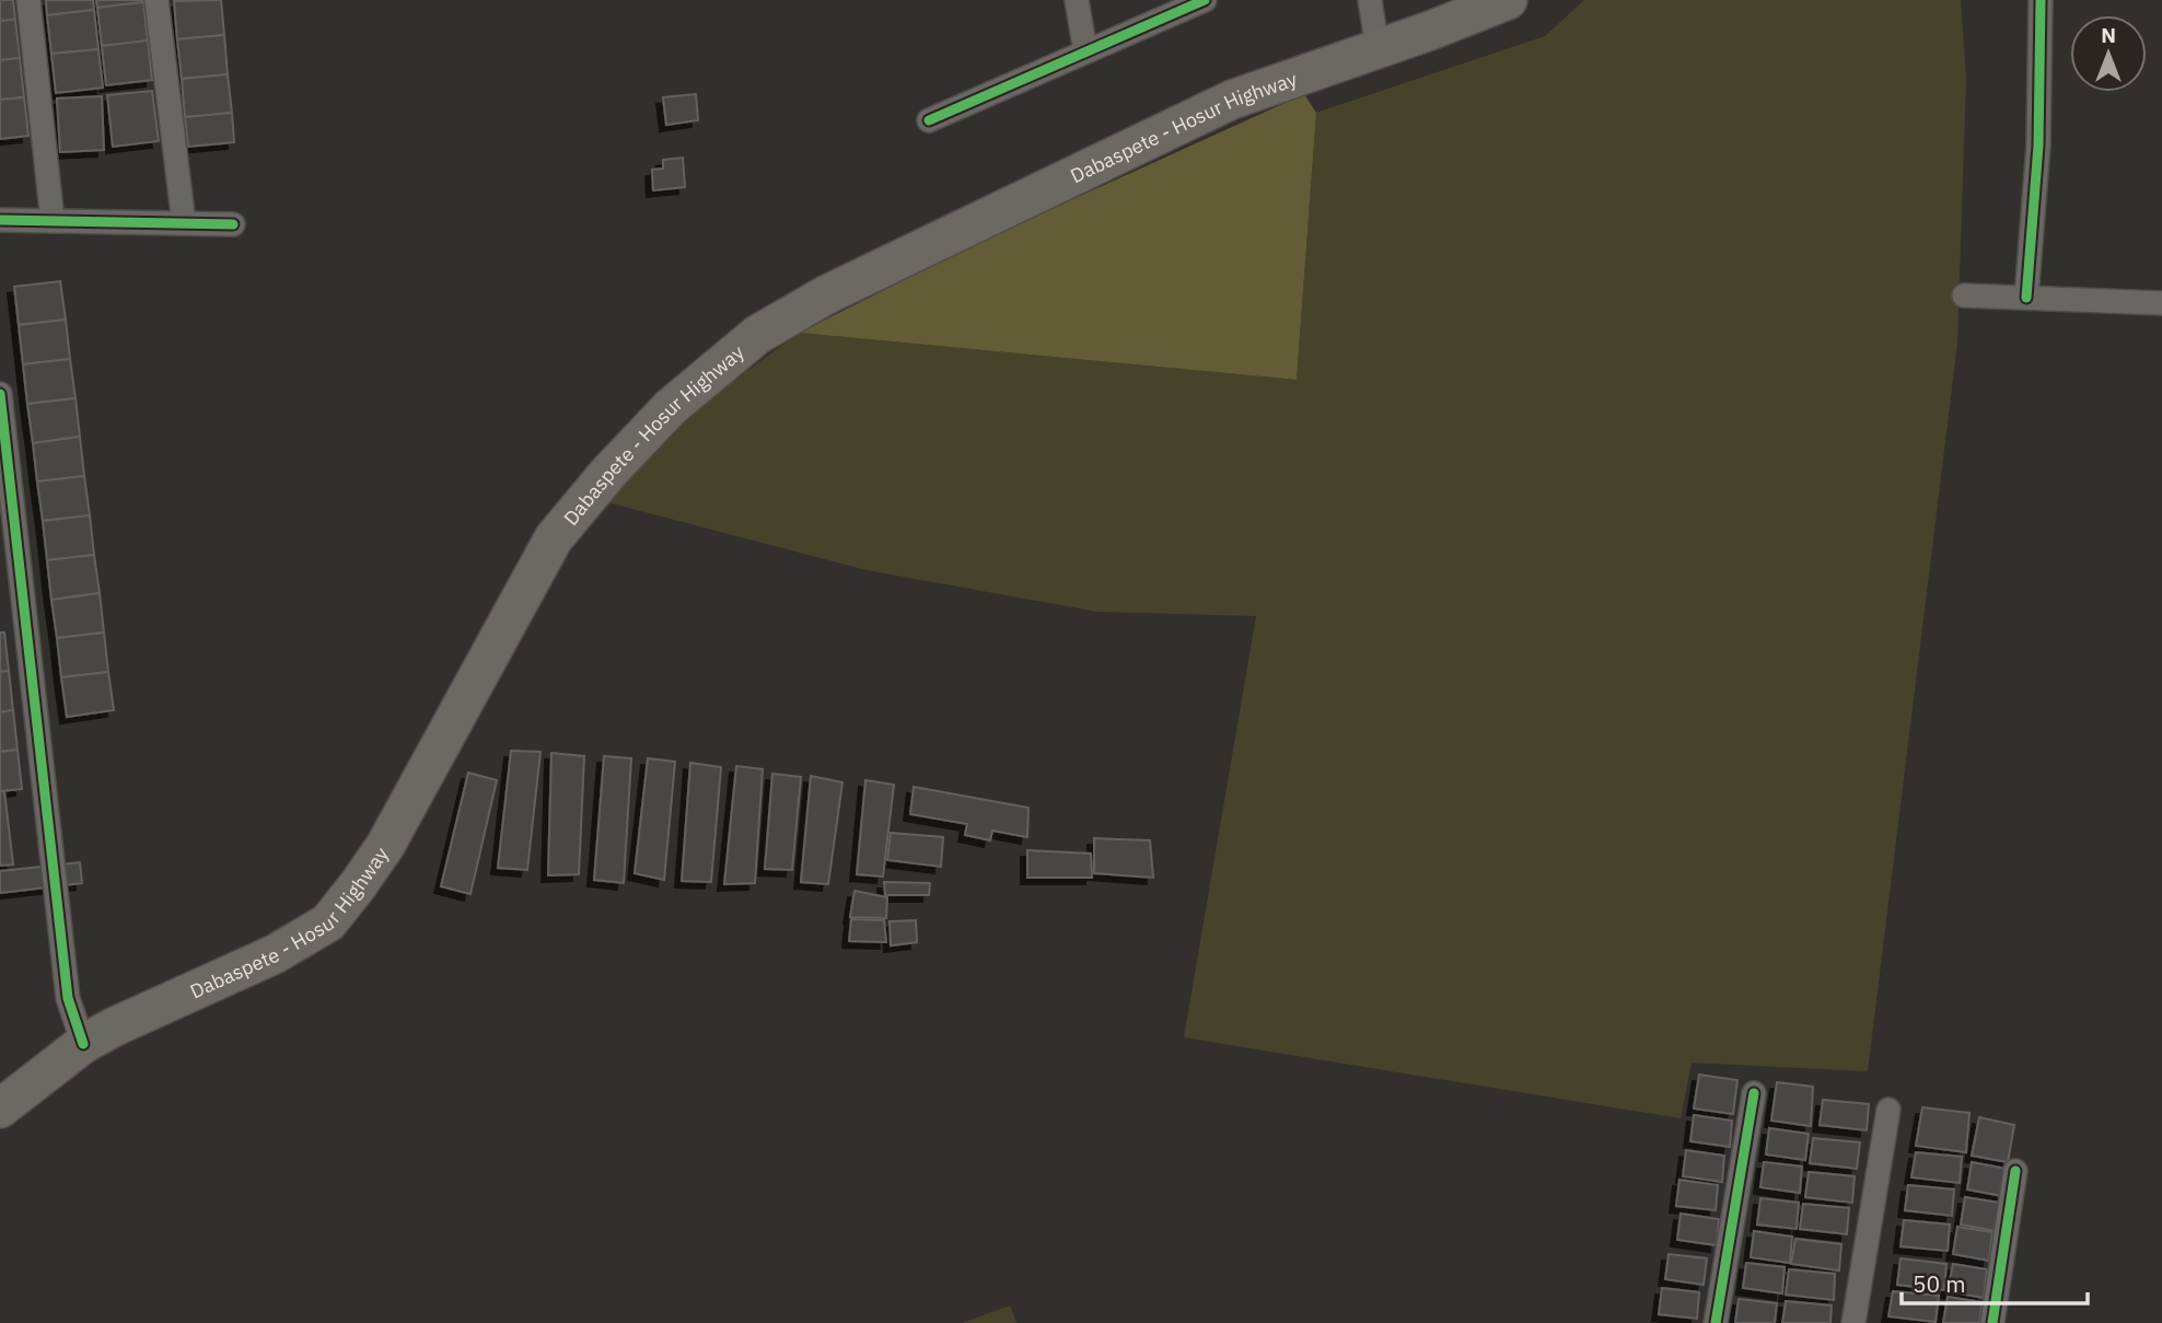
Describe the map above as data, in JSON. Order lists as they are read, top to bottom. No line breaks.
{"streets":{"highway":["Dabaspete - Hosur Highway"]},"scale_bar":"50 m","north":"top"}
